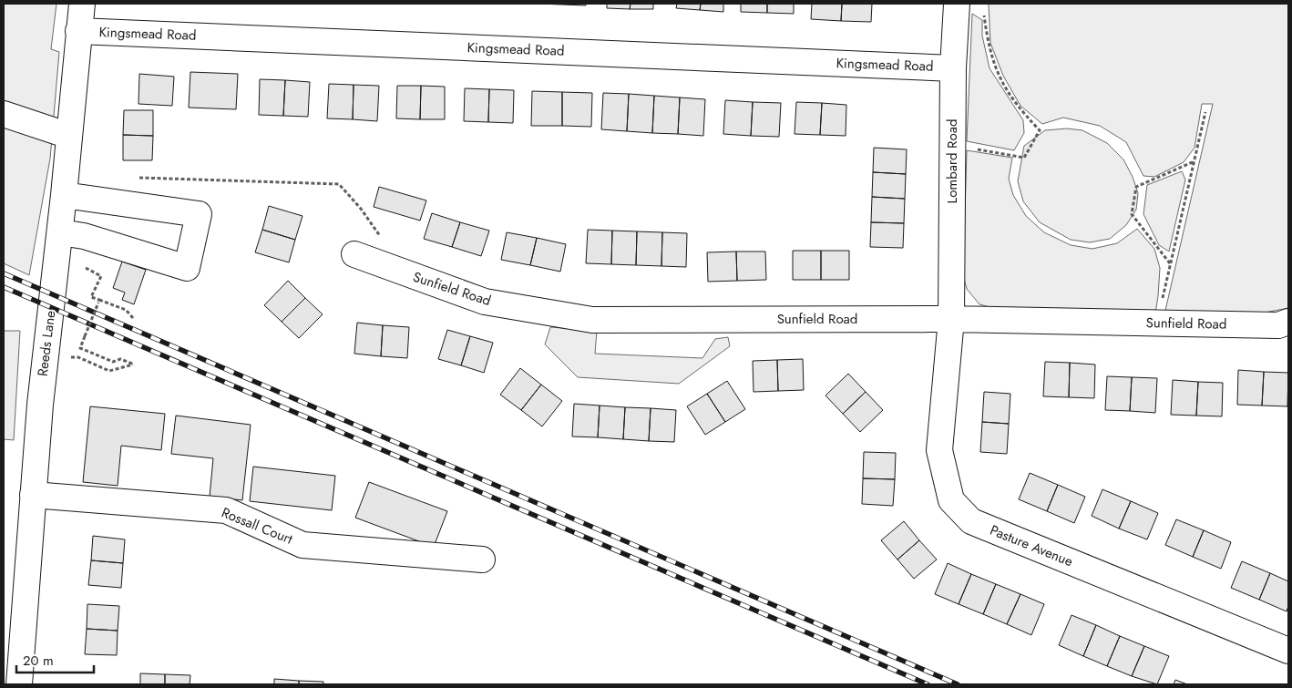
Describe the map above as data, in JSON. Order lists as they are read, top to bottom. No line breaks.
{"streets":{"street":["Kingsmead Road","Lombard Road","Sunfield Road","Reeds Lane","Rossall Court","Pasture Avenue"]},"crossings":[["Kingsmead Road","Lombard Road"],["Kingsmead Road","Reeds Lane"],["Lombard Road","Sunfield Road"],["Lombard Road","Pasture Avenue"],["Sunfield Road","Pasture Avenue"],["Reeds Lane","Rossall Court"]],"scale_bar":"20 m"}
